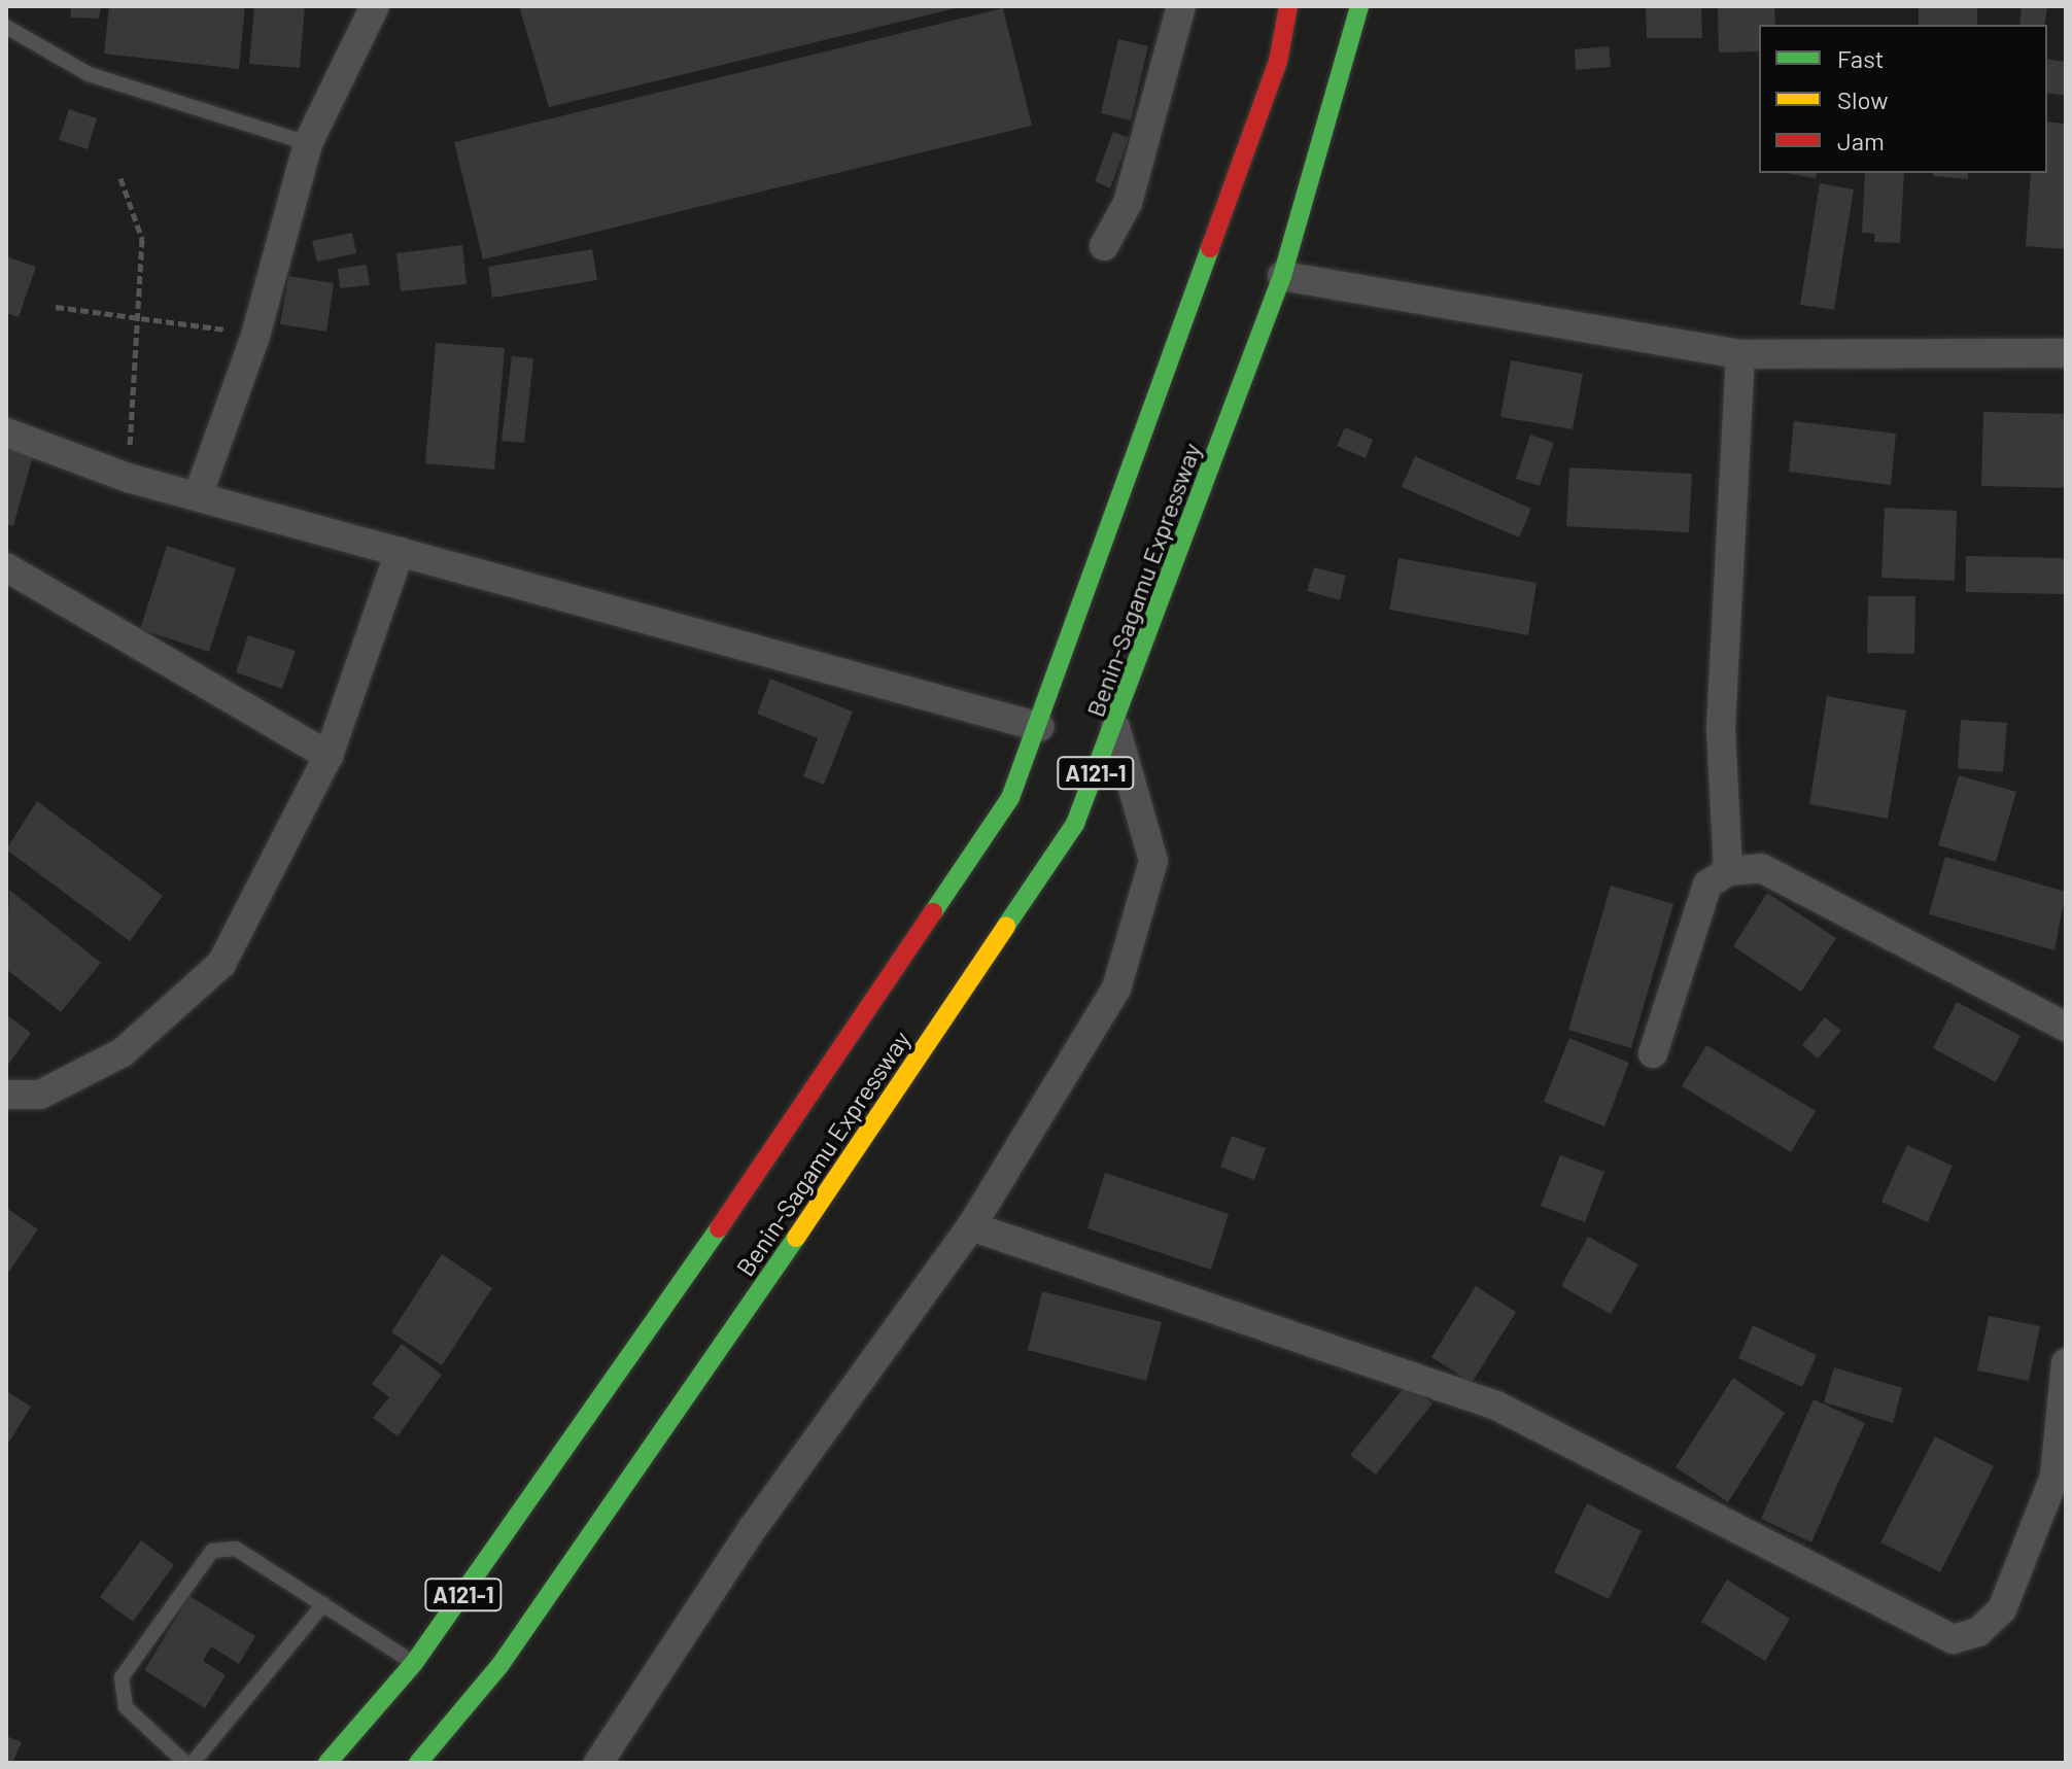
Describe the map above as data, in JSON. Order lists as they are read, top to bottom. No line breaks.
{"streets":{"highway":["Benin-Sagamu Expressway","A121-1"]},"crossings":[["Benin-Sagamu Expressway","A121-1"]],"legend":["Fast","Slow","Jam"]}
